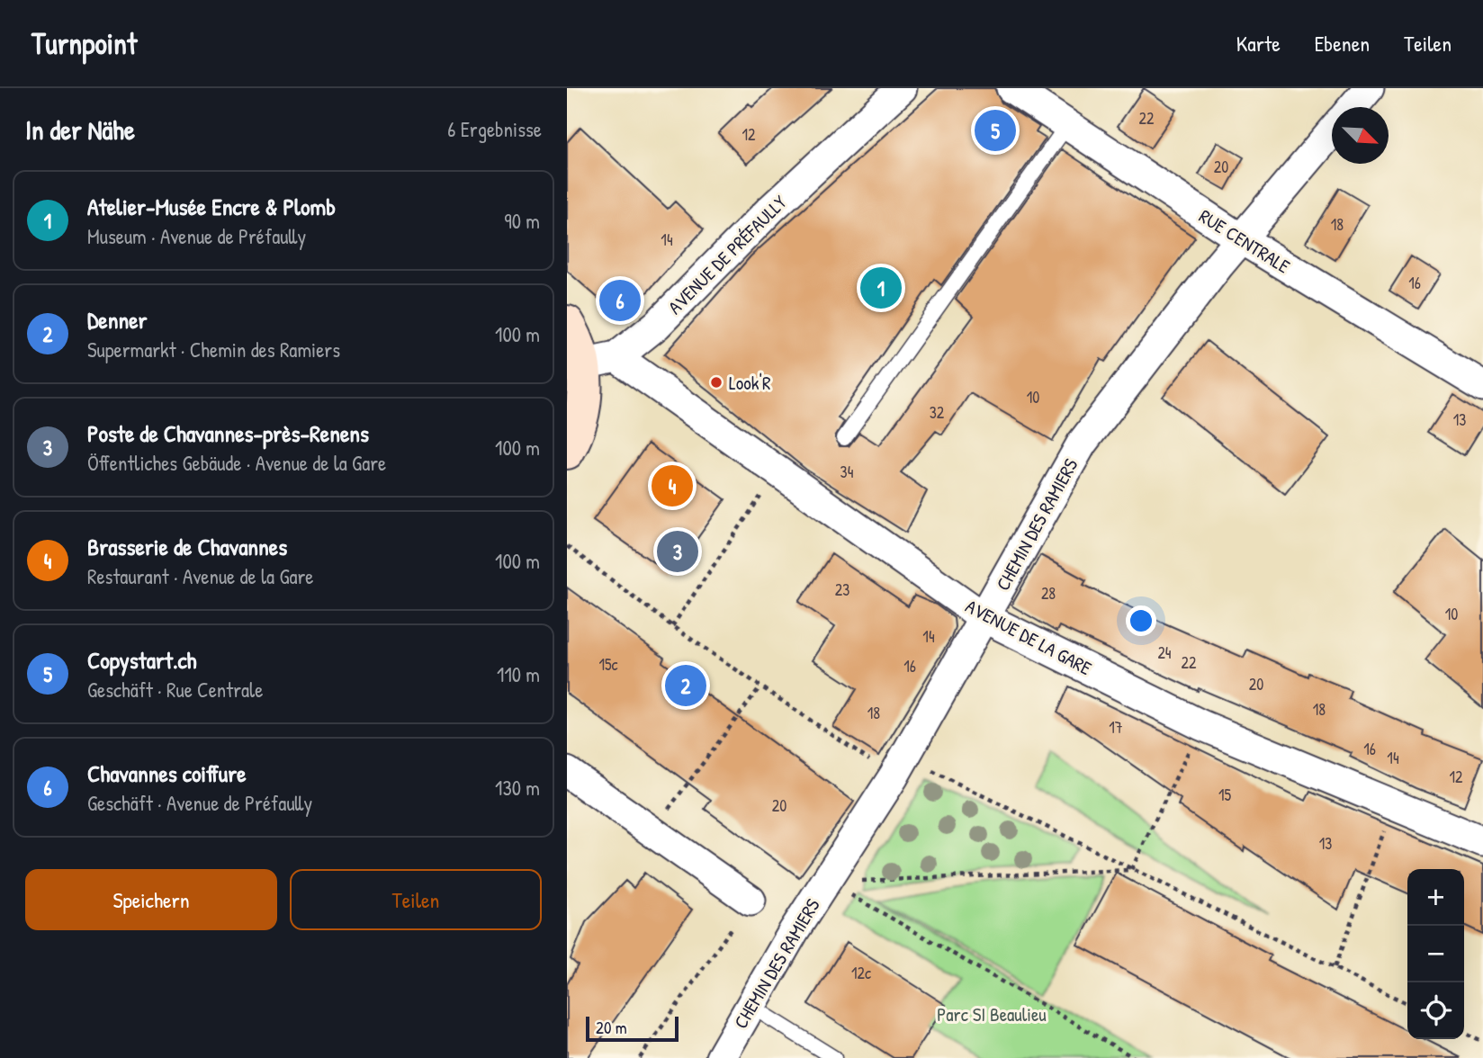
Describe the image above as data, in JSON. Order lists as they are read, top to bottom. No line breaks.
{"streets":{"street":["RUE CENTRALE","AVENUE DE PRÉFAULLY","CHEMIN DES RAMIERS","AVENUE DE LA GARE"]},"crossings":[["RUE CENTRALE","CHEMIN DES RAMIERS"],["AVENUE DE PRÉFAULLY","AVENUE DE LA GARE"],["CHEMIN DES RAMIERS","AVENUE DE LA GARE"]],"parks":["Parc SI Beaulieu"],"places":["Look'R"],"house_numbers":["22","12","20","18","14","16","10","32","13","34","23","28","10","14","24","22","15c","16","20","18","18","17","16","14","12","15","20","13","12c"],"scale_bar":"20 m","north":"bottom right","page":{"header":"Turnpoint","nav":["Karte","Ebenen","Teilen"],"heading":["In der Nähe","6 Ergebnisse"],"pins":["5","1","6","4","3","2"],"list":[{"mark":"1","name":"Atelier-Musée Encre & Plomb","note":"Museum · Avenue de Préfaully","value":"90 m"},{"mark":"2","name":"Denner","note":"Supermarkt · Chemin des Ramiers","value":"100 m"},{"mark":"3","name":"Poste de Chavannes-près-Renens","note":"Öffentliches Gebäude · Avenue de la Gare","value":"100 m"},{"mark":"4","name":"Brasserie de Chavannes","note":"Restaurant · Avenue de la Gare","value":"100 m"},{"mark":"5","name":"Copystart.ch","note":"Geschäft · Rue Centrale","value":"110 m"},{"mark":"6","name":"Chavannes coiffure","note":"Geschäft · Avenue de Préfaully","value":"130 m"}],"buttons":["Speichern","Teilen"],"map_buttons":["+","−"],"scale":"20 m"}}
